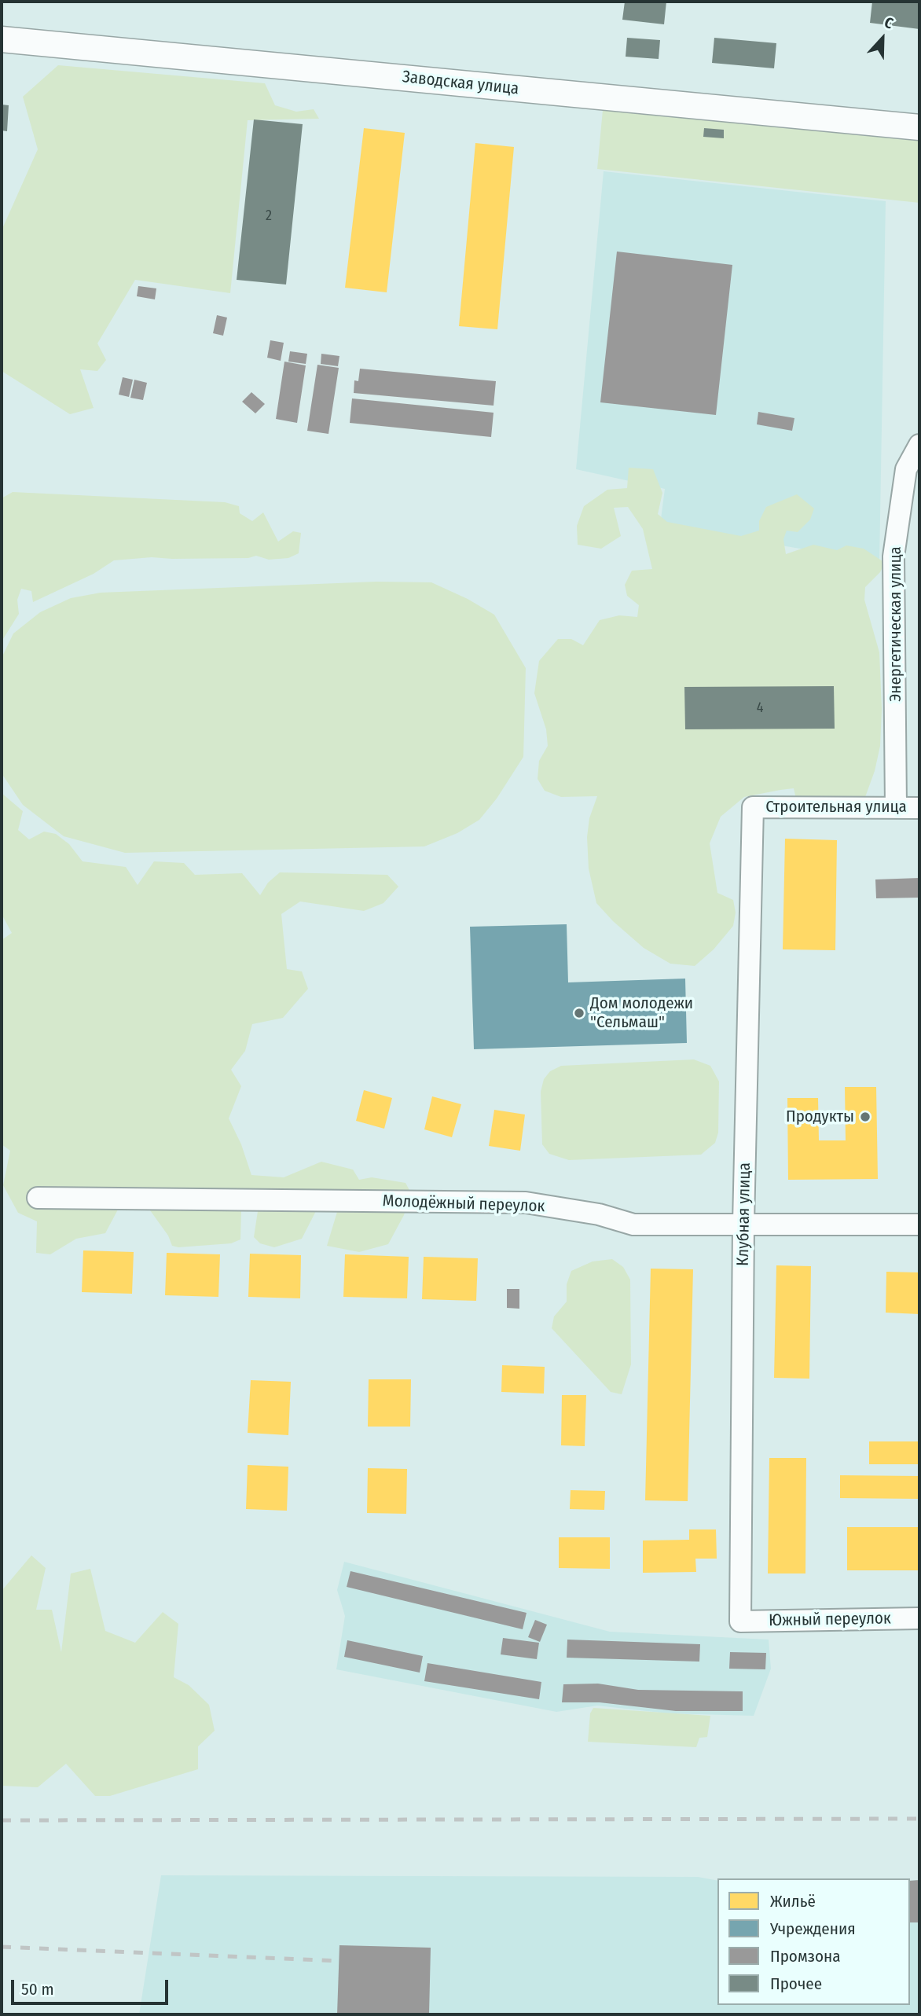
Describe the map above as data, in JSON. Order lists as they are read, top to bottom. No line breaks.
{"streets":{"street":["Заводская улица","Энергетическая улица","Строительная улица","Молодёжный переулок","Клубная улица","Южный переулок"]},"crossings":[["Энергетическая улица","Строительная улица"],["Строительная улица","Клубная улица"],["Молодёжный переулок","Клубная улица"],["Клубная улица","Южный переулок"]],"places":["Дом молодежи \"Сельмаш\"","Продукты"],"house_numbers":["2","4"],"legend":["Жильё","Учреждения","Промзона","Прочее"],"scale_bar":"50 m","north":"top"}
